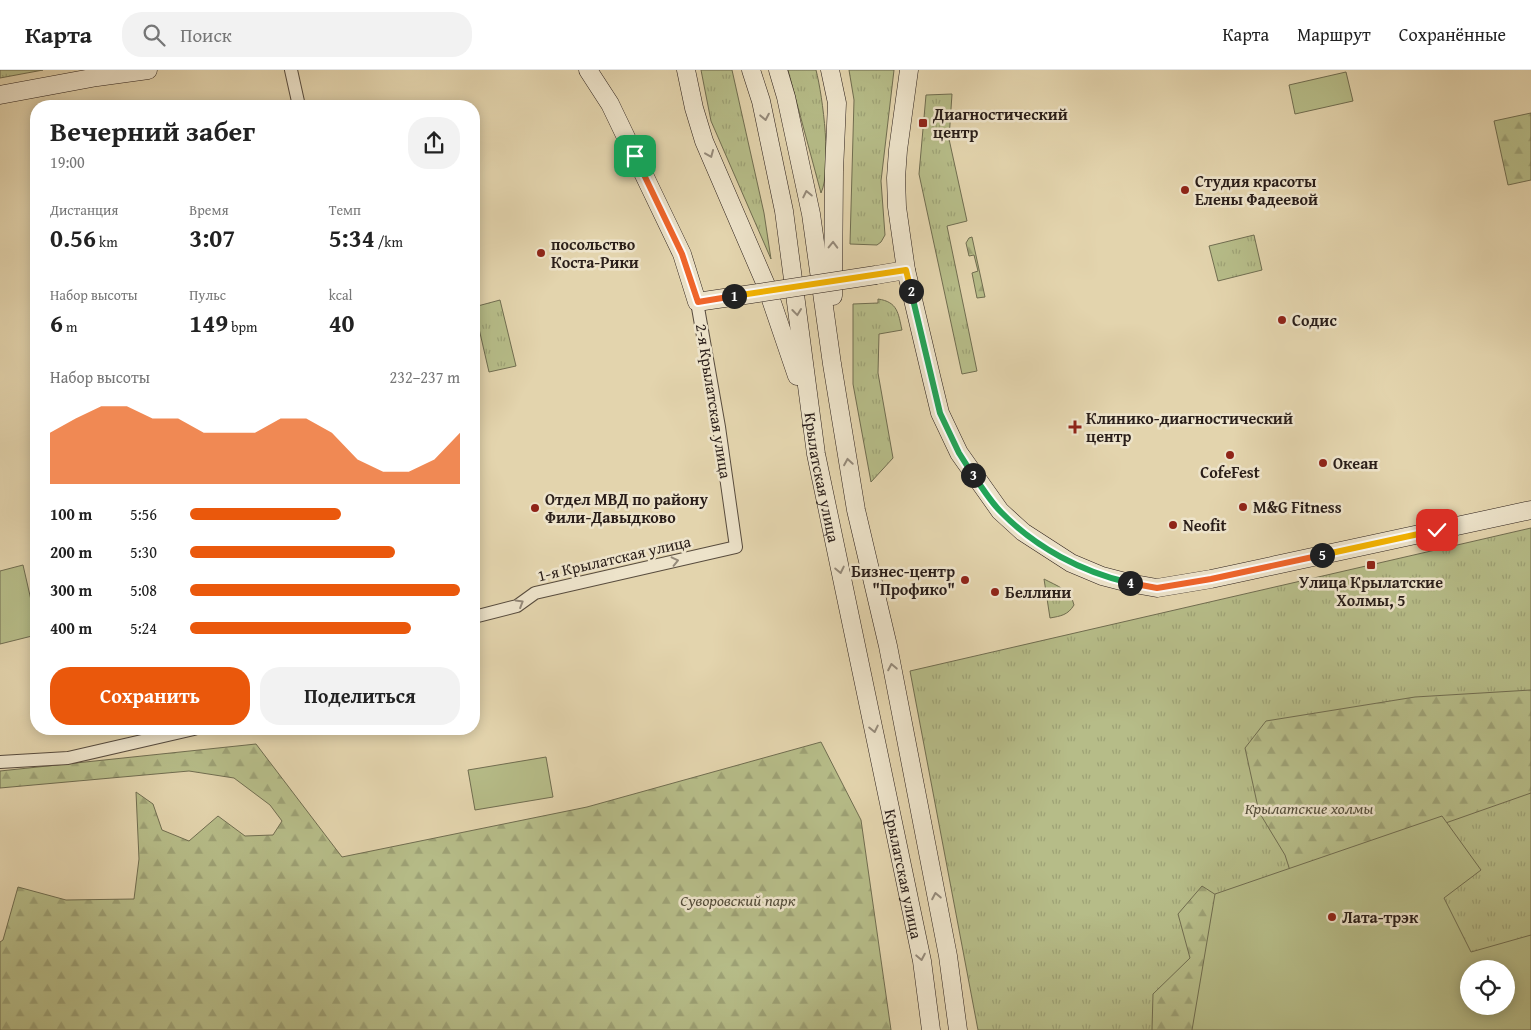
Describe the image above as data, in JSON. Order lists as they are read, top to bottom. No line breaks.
{"streets":{"main road":["2-я Крылатская улица","Крылатская улица"],"street":["1-я Крылатская улица"]},"crossings":[["2-я Крылатская улица","1-я Крылатская улица"]],"one_way":["1-я Крылатская улица"],"parks":["Крылатские холмы","Суворовский парк"],"places":{"transit":["Диагностический центр","Улица Крылатские Холмы, 5"],"other":["Студия красоты Елены Фадеевой","посольство Коста-Рики","Содис","CofeFest","Океан","M&G Fitness","Отдел МВД по району Фили-Давыдково","Neofit","Бизнес-центр \"Профико\"","Беллини","Лата-трэк"],"health":["Клинико-диагностический центр"]},"page":{"header":"Карта","search":"Поиск","nav":["Карта","Маршрут","Сохранённые"],"heading":["Вечерний забег","19:00"],"stats":[["Дистанция","0.56 km"],["Время","3:07"],["Темп","5:34 /km"],["Набор высоты","6 m"],["Пульс","149 bpm"],["kcal","40"]],"pins":["2","1","3","5","4"],"chart":["Набор высоты","232–237 m"],"list":[{"name":"100 m","note":"5:56"},{"name":"200 m","note":"5:30"},{"name":"300 m","note":"5:08"},{"name":"400 m","note":"5:24"}],"buttons":["Сохранить","Поделиться"]}}
